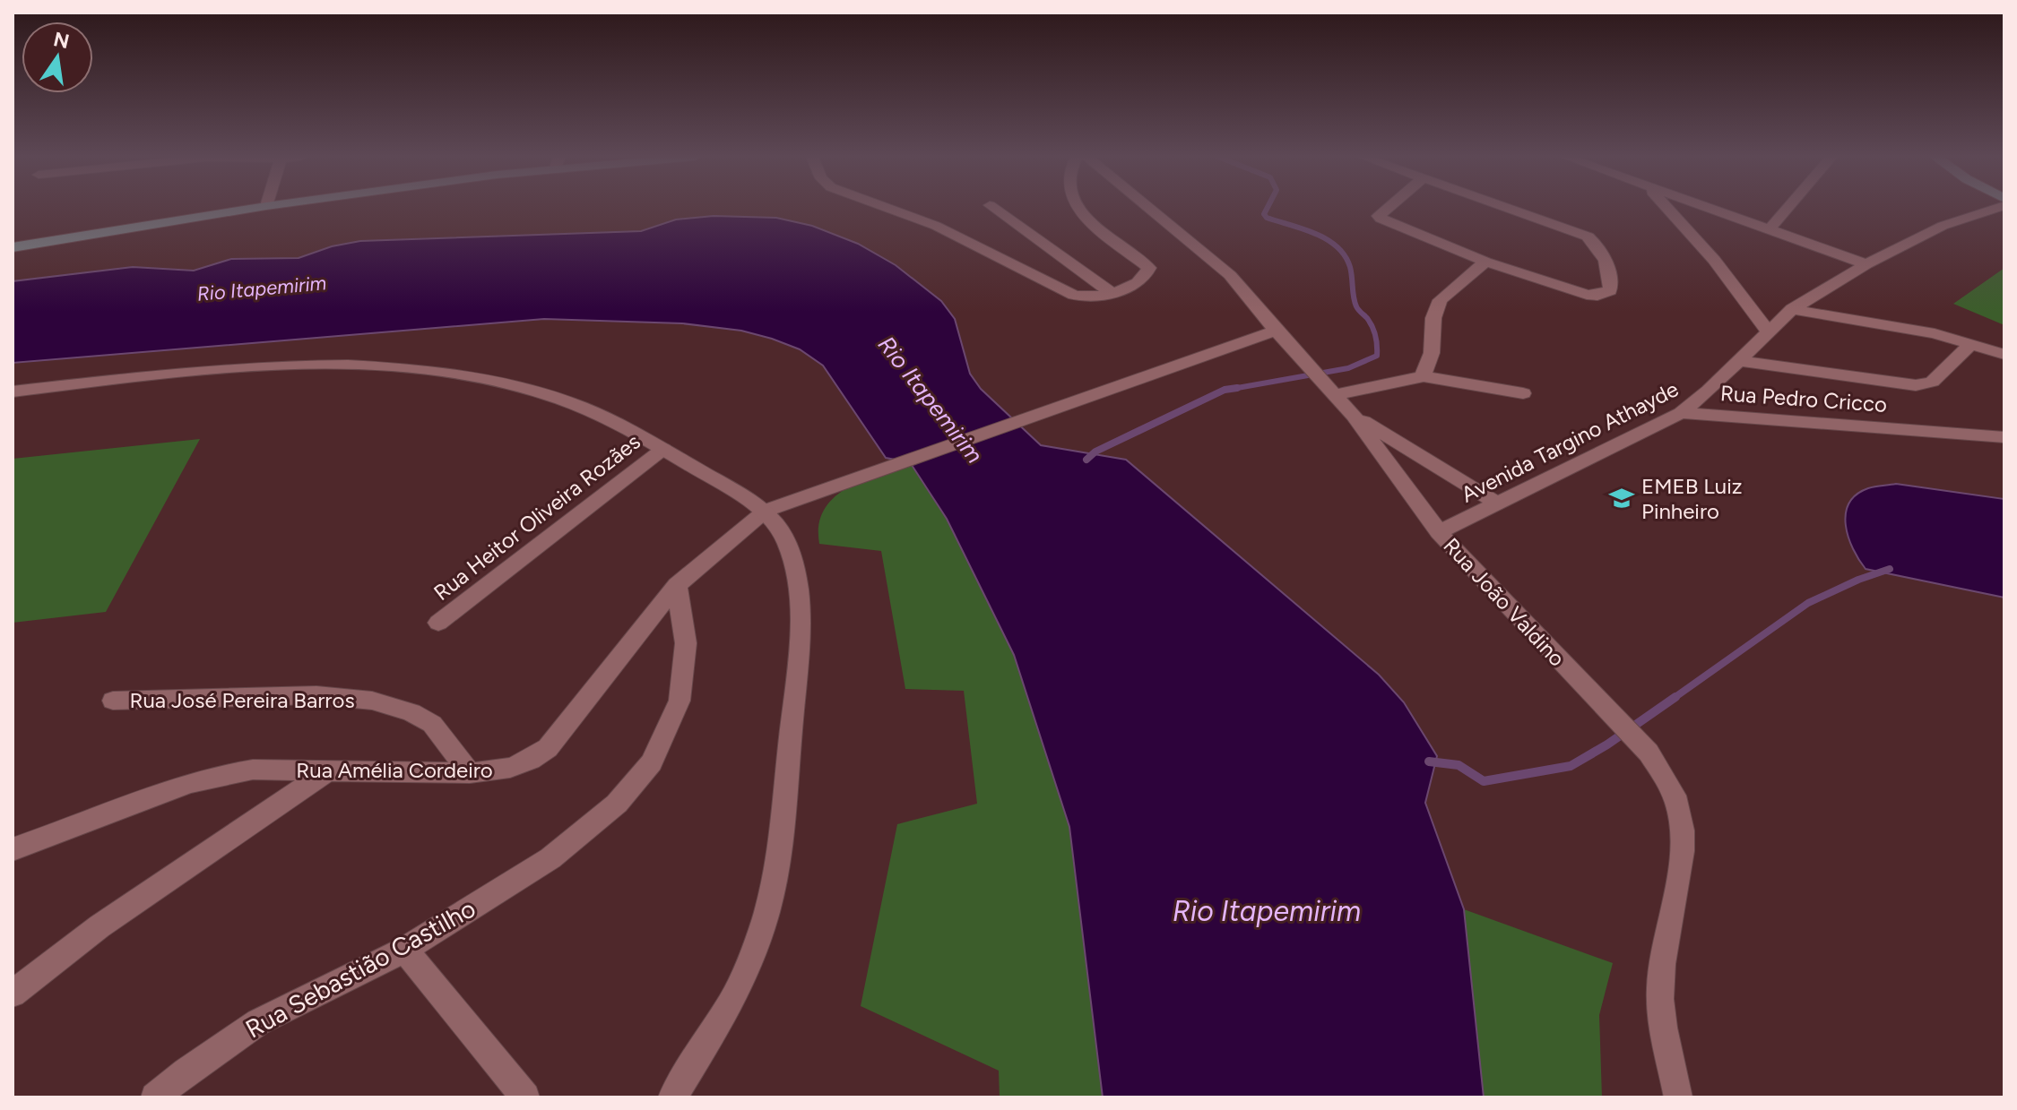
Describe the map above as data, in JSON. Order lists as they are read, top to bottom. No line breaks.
{"streets":{"street":["Rua Pedro Cricco","Avenida Targino Athayde","Rua Heitor Oliveira Rozães","Rua João Valdino","Rua José Pereira Barros","Rua Amélia Cordeiro","Rua Sebastião Castilho"]},"crossings":[["Rua Pedro Cricco","Avenida Targino Athayde"],["Avenida Targino Athayde","Rua João Valdino"],["Rua João Valdino","Rua Amélia Cordeiro"],["Rua José Pereira Barros","Rua Amélia Cordeiro"],["Rua Amélia Cordeiro","Rua Sebastião Castilho"]],"water":["Rio Itapemirim"],"places":{"school or university":["EMEB Luiz Pinheiro"]},"north":"top"}
